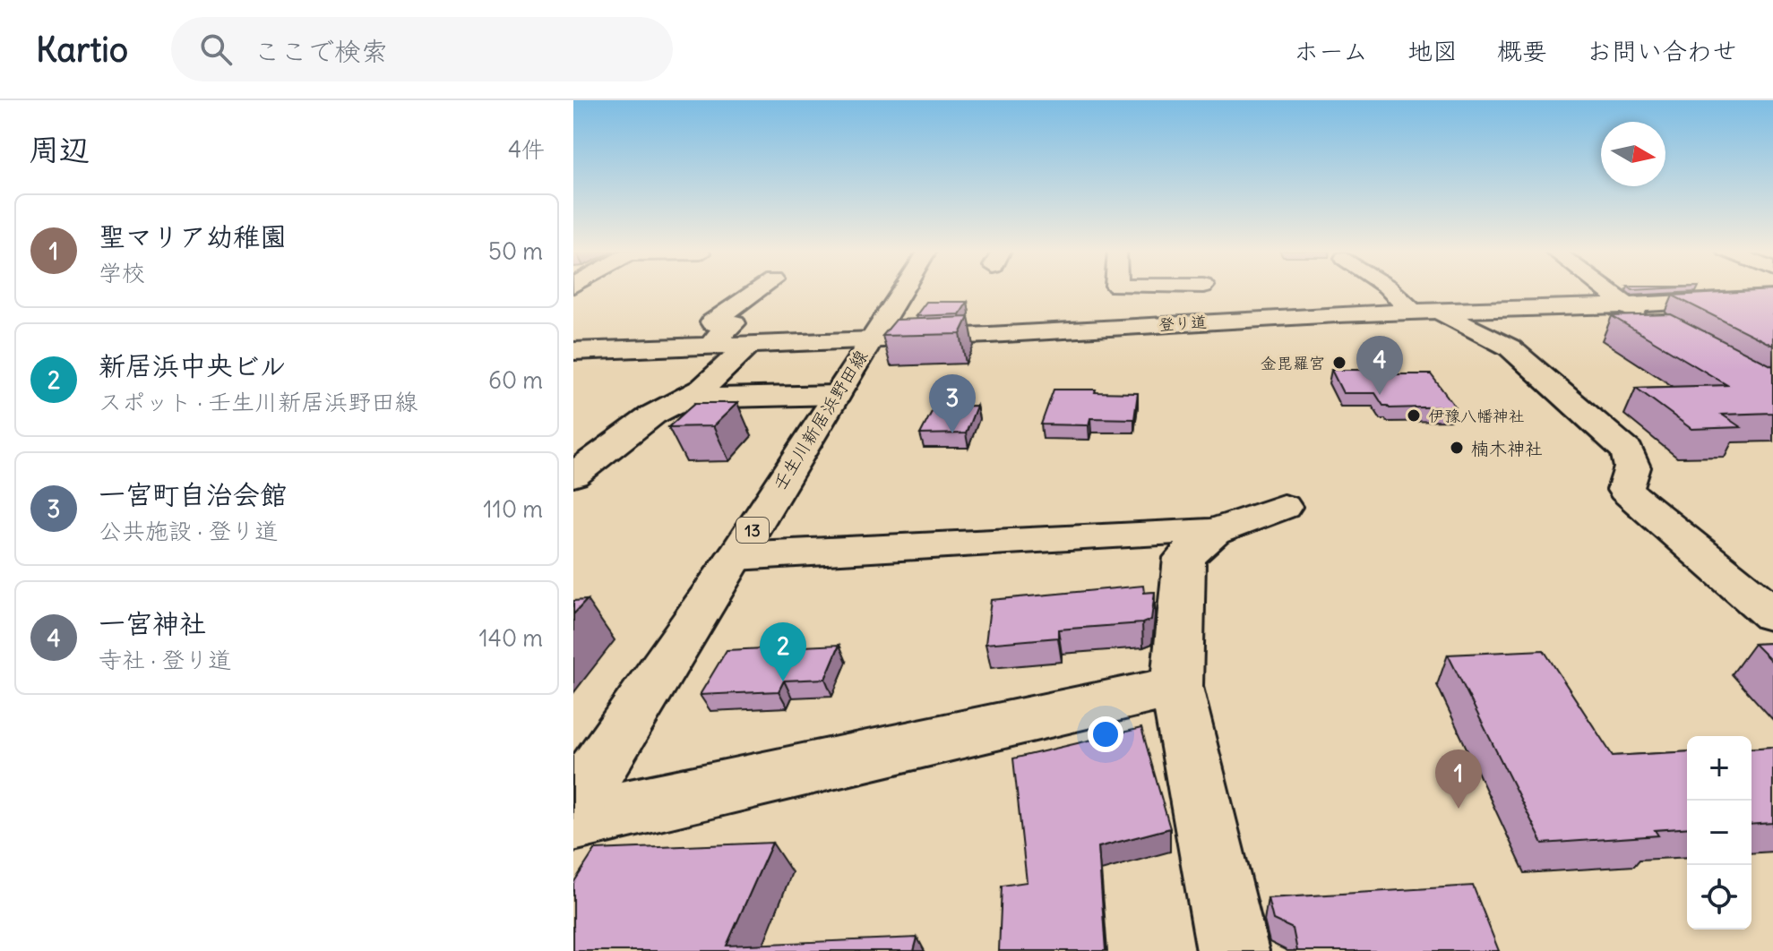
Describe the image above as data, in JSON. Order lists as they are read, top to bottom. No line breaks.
{"streets":{"street":["登り道","壬生川新居浜野田線","13"]},"crossings":[["登り道","壬生川新居浜野田線"]],"places":["金毘羅宮","伊豫八幡神社","楠木神社"],"north":"right","page":{"header":"Kartio","search":"ここで検索","nav":["ホーム","地図","概要","お問い合わせ"],"heading":["周辺","4件"],"list":[{"mark":"1","name":"聖マリア幼稚園","note":"学校","value":"50 m"},{"mark":"2","name":"新居浜中央ビル","note":"スポット · 壬生川新居浜野田線","value":"60 m"},{"mark":"3","name":"一宮町自治会館","note":"公共施設 · 登り道","value":"110 m"},{"mark":"4","name":"一宮神社","note":"寺社 · 登り道","value":"140 m"}],"pins":["4","3","2","1"],"map_buttons":["+","−"]}}
